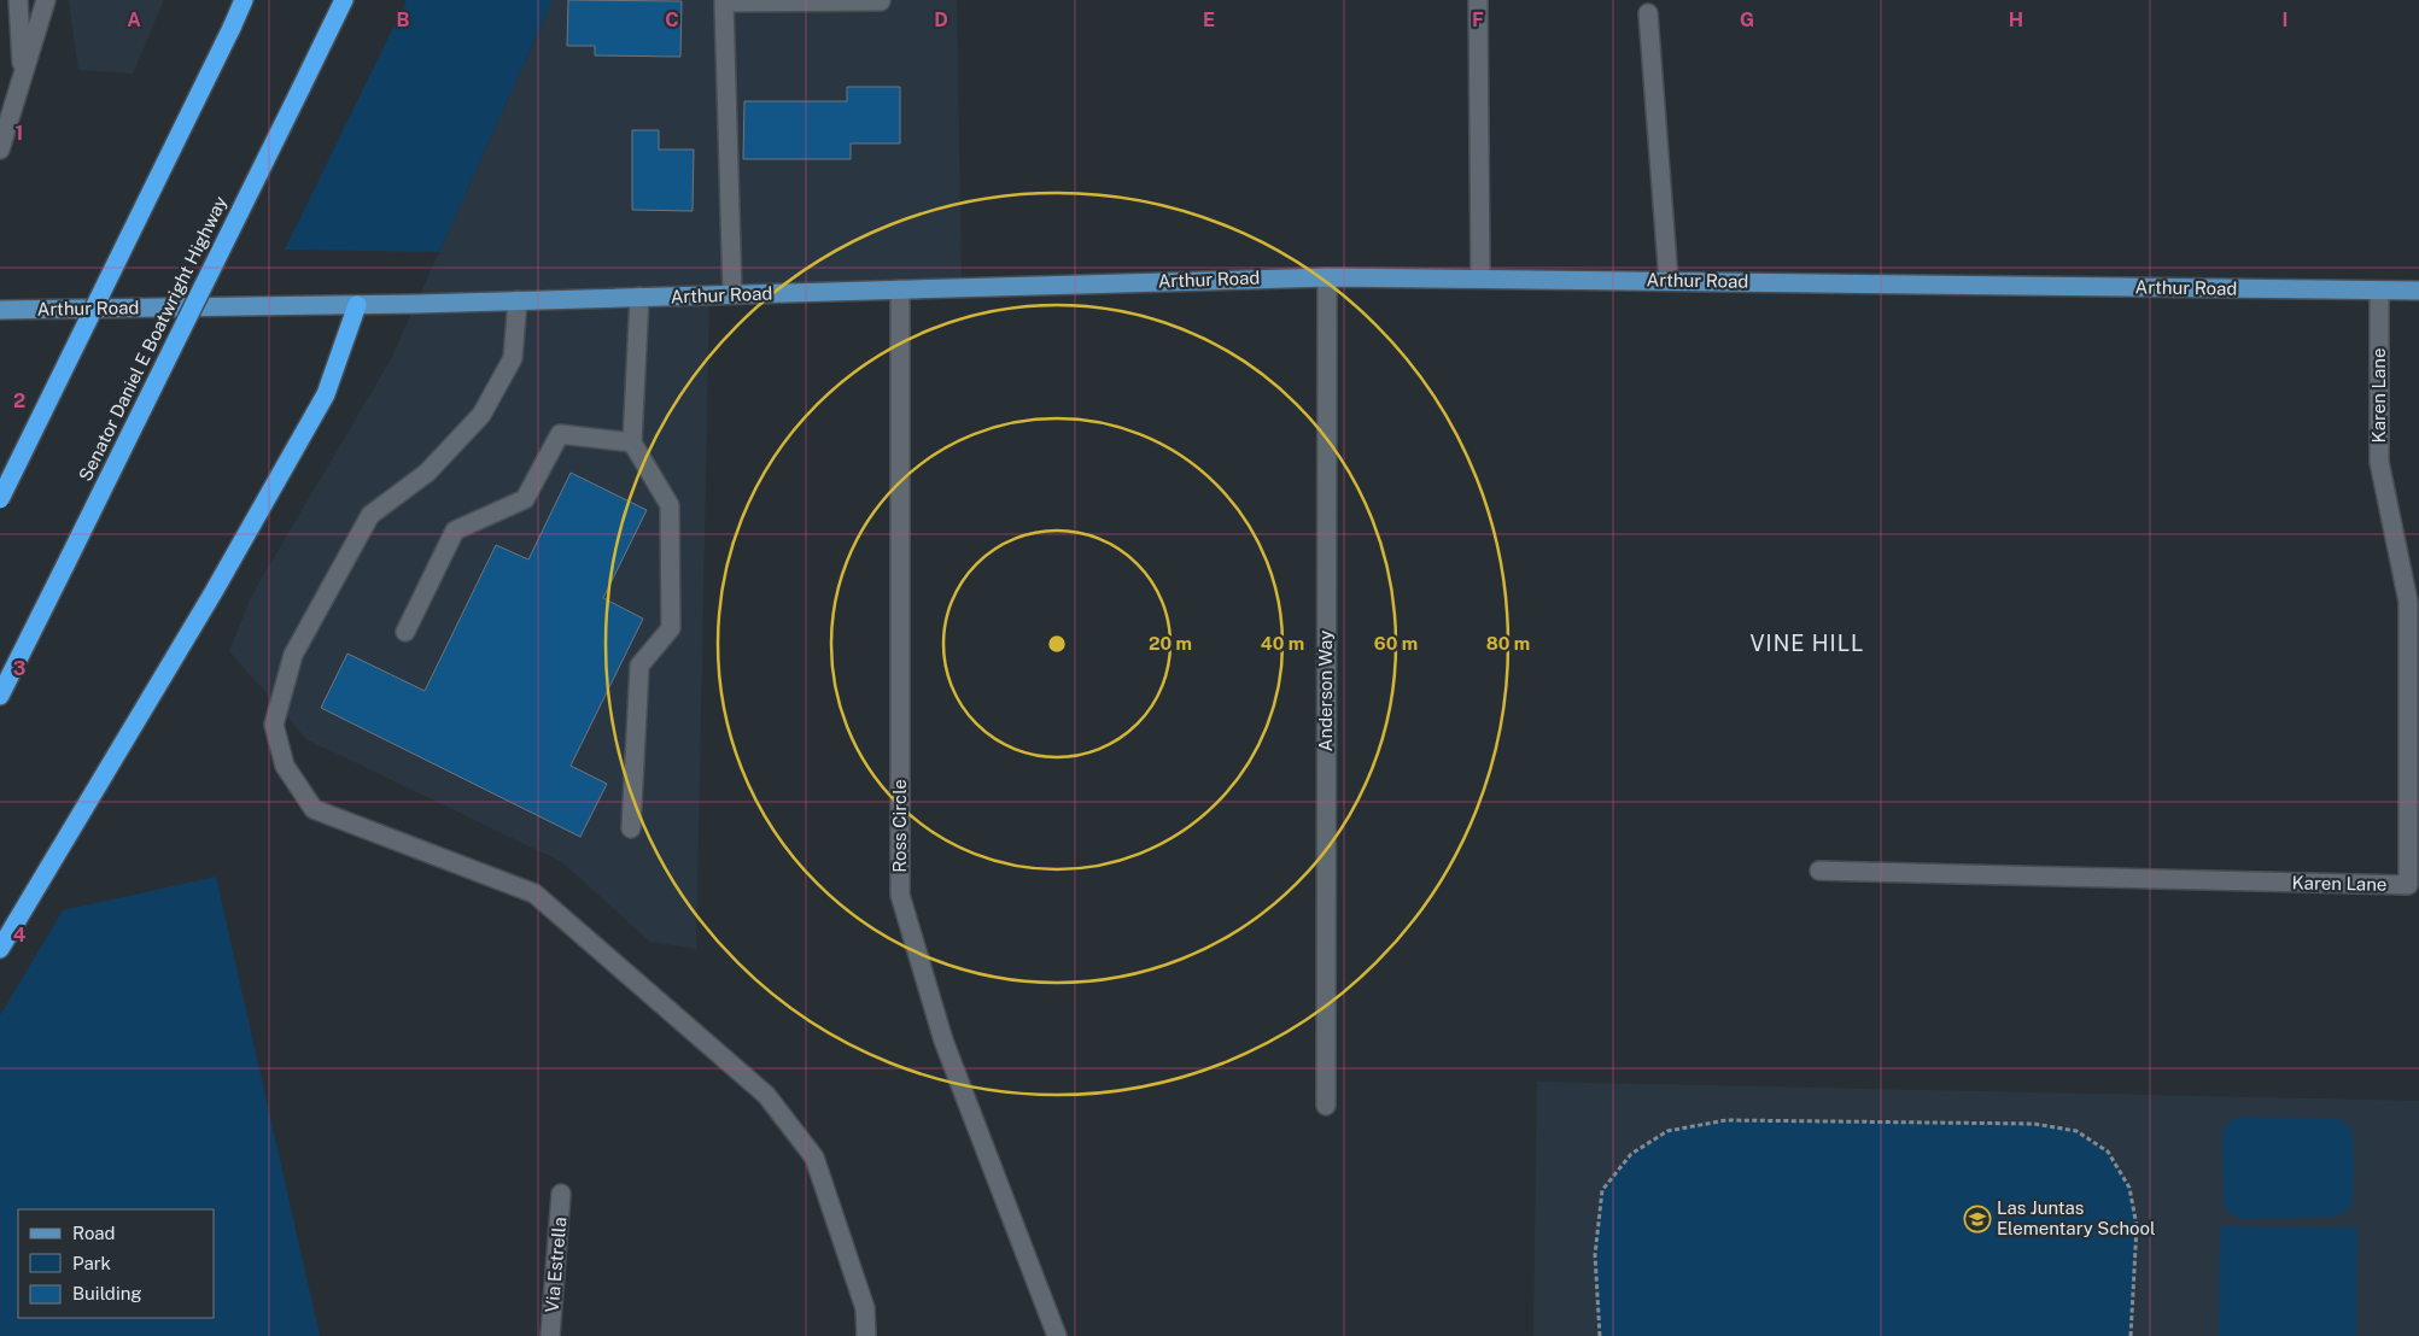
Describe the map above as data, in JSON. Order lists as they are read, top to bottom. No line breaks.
{"streets":{"highway":["Senator Daniel E Boatwright Highway"],"main road":["Arthur Road"],"street":["Karen Lane","Anderson Way","Ross Circle","Via Estrella"]},"crossings":[["Arthur Road","Karen Lane"],["Arthur Road","Anderson Way"],["Arthur Road","Ross Circle"]],"districts":["VINE HILL"],"places":{"school or university":["Las Juntas Elementary School"]},"legend":["Road","Park","Building"],"grid":{"columns":["A","B","C","D","E","F","G","H","I"],"rows":["1","2","3","4"]},"rings":["20 m","40 m","60 m","80 m"]}
